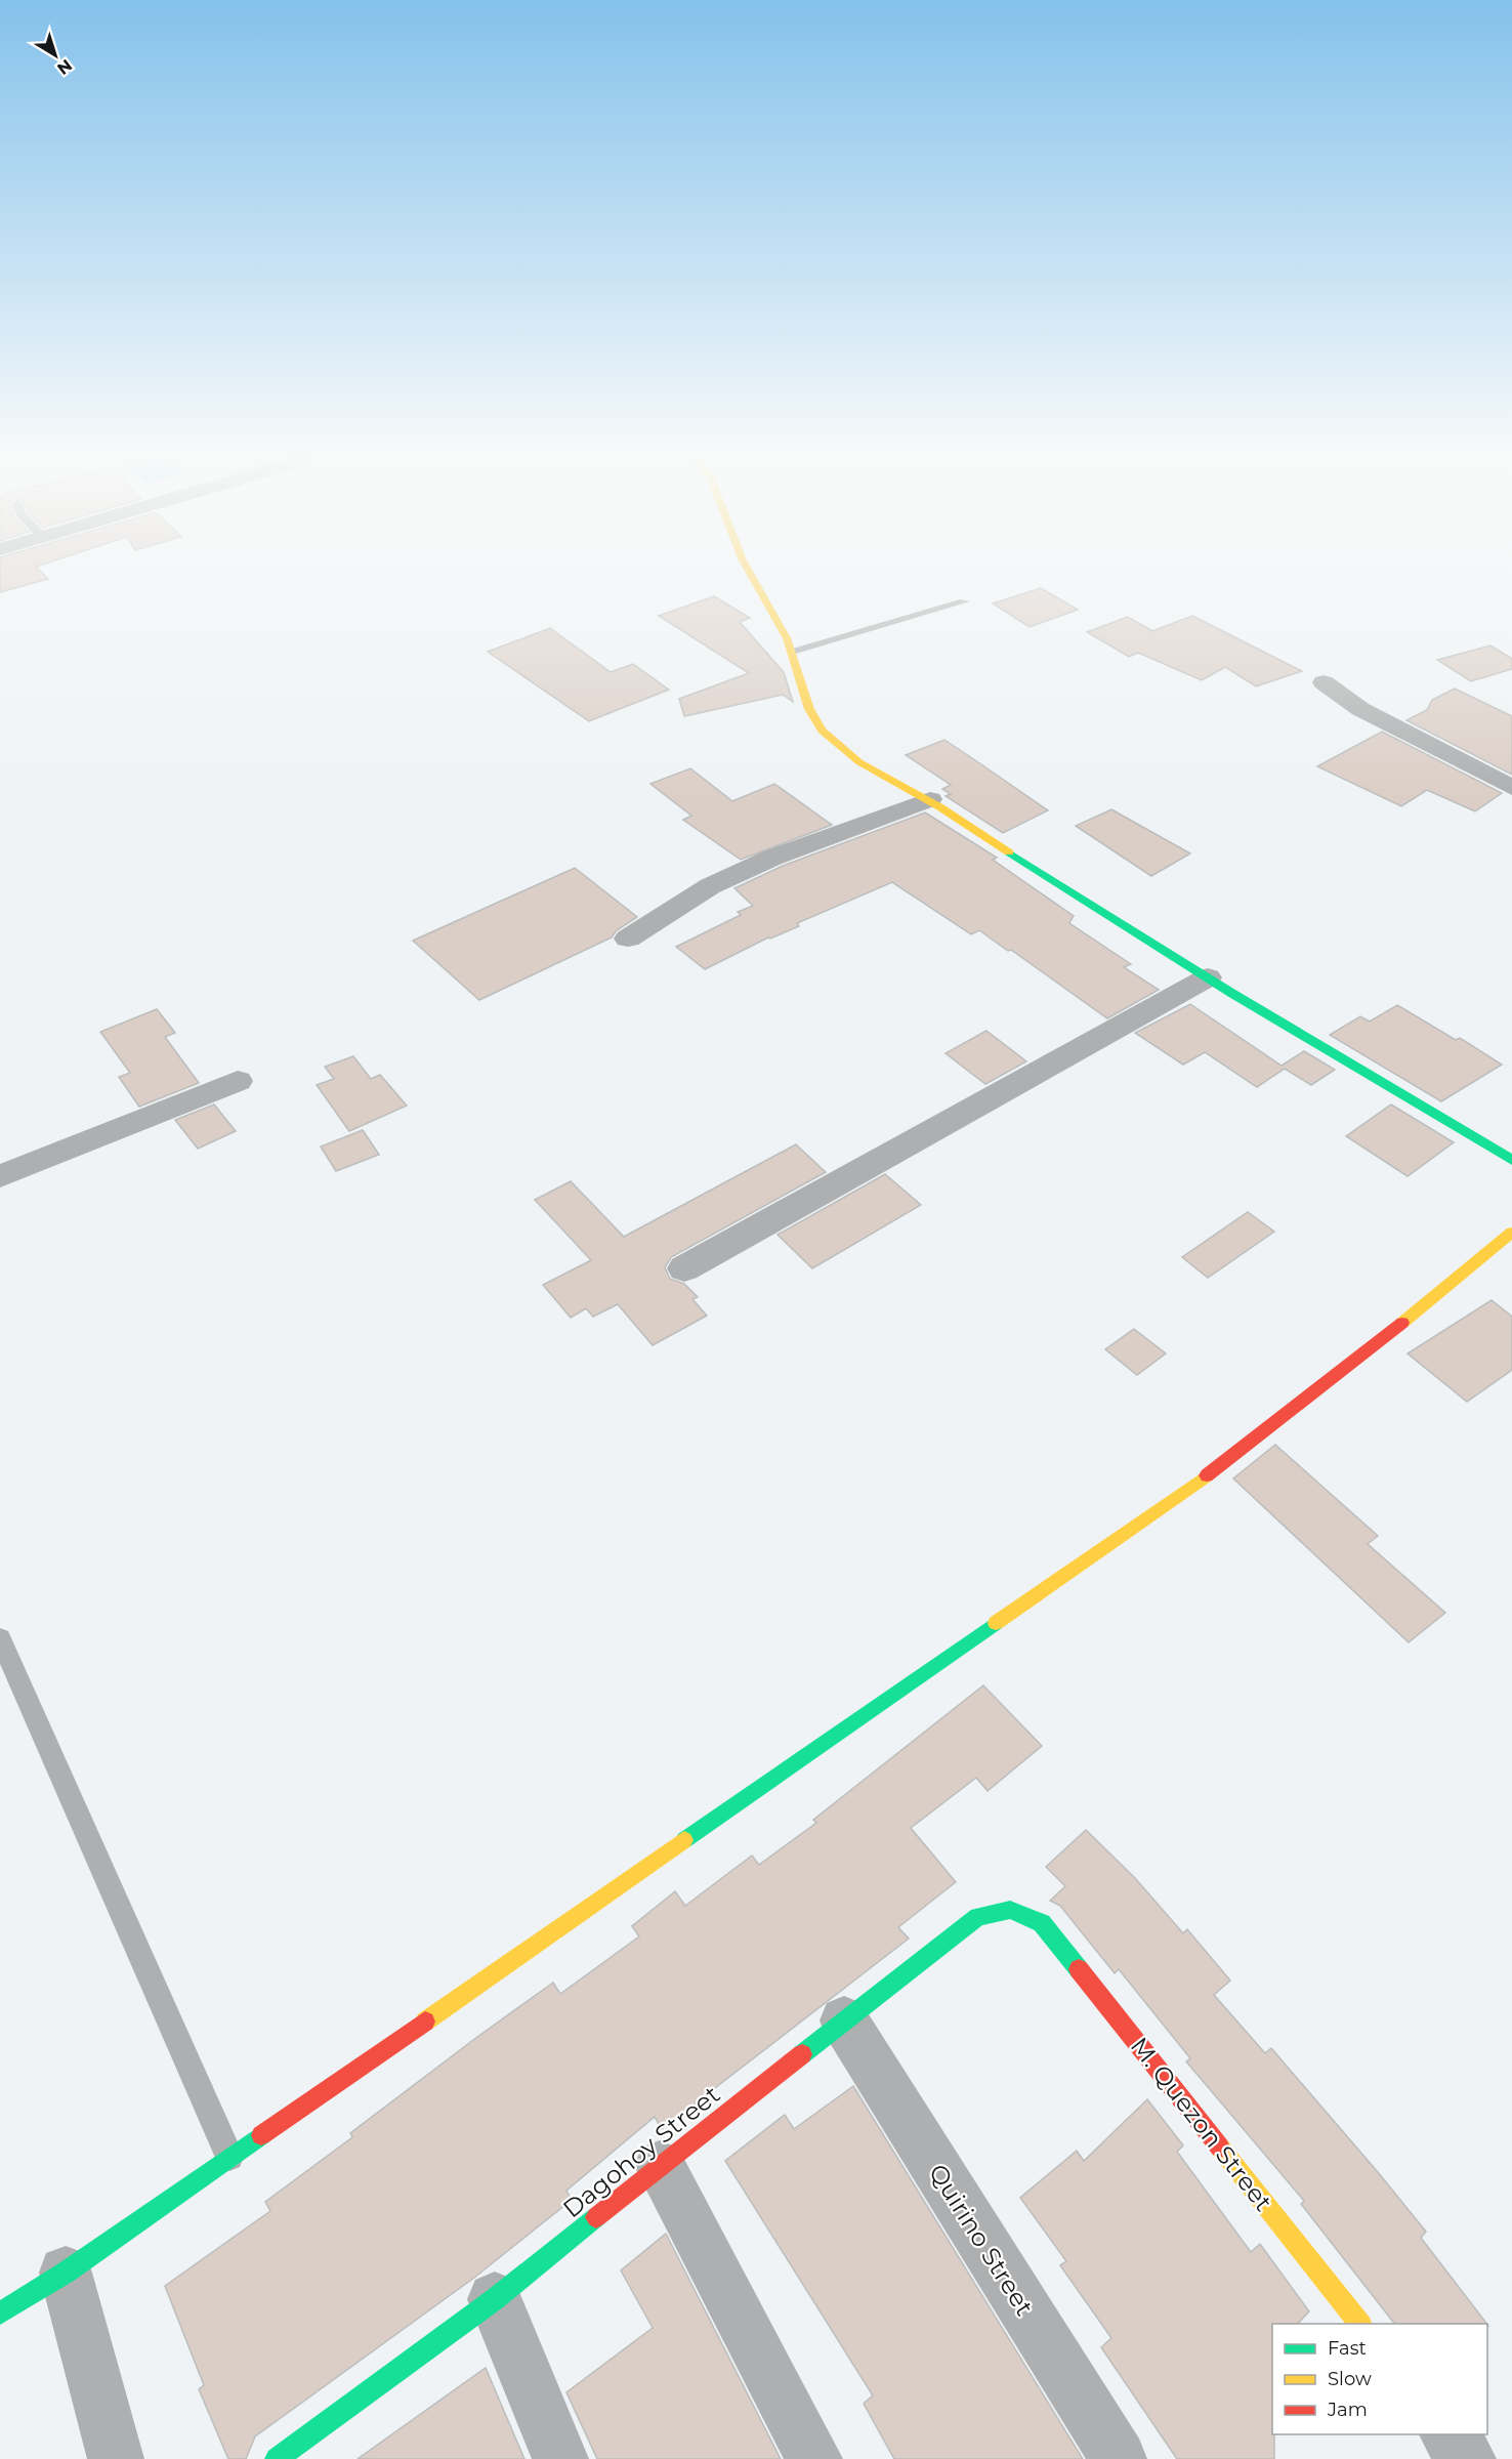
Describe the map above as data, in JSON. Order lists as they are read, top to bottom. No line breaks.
{"streets":{"street":["M. Quezon Street","Dagohoy Street","Quirino Street"]},"crossings":[["M. Quezon Street","Dagohoy Street"],["Dagohoy Street","Quirino Street"]],"legend":["Fast","Slow","Jam"],"north":"bottom right"}
